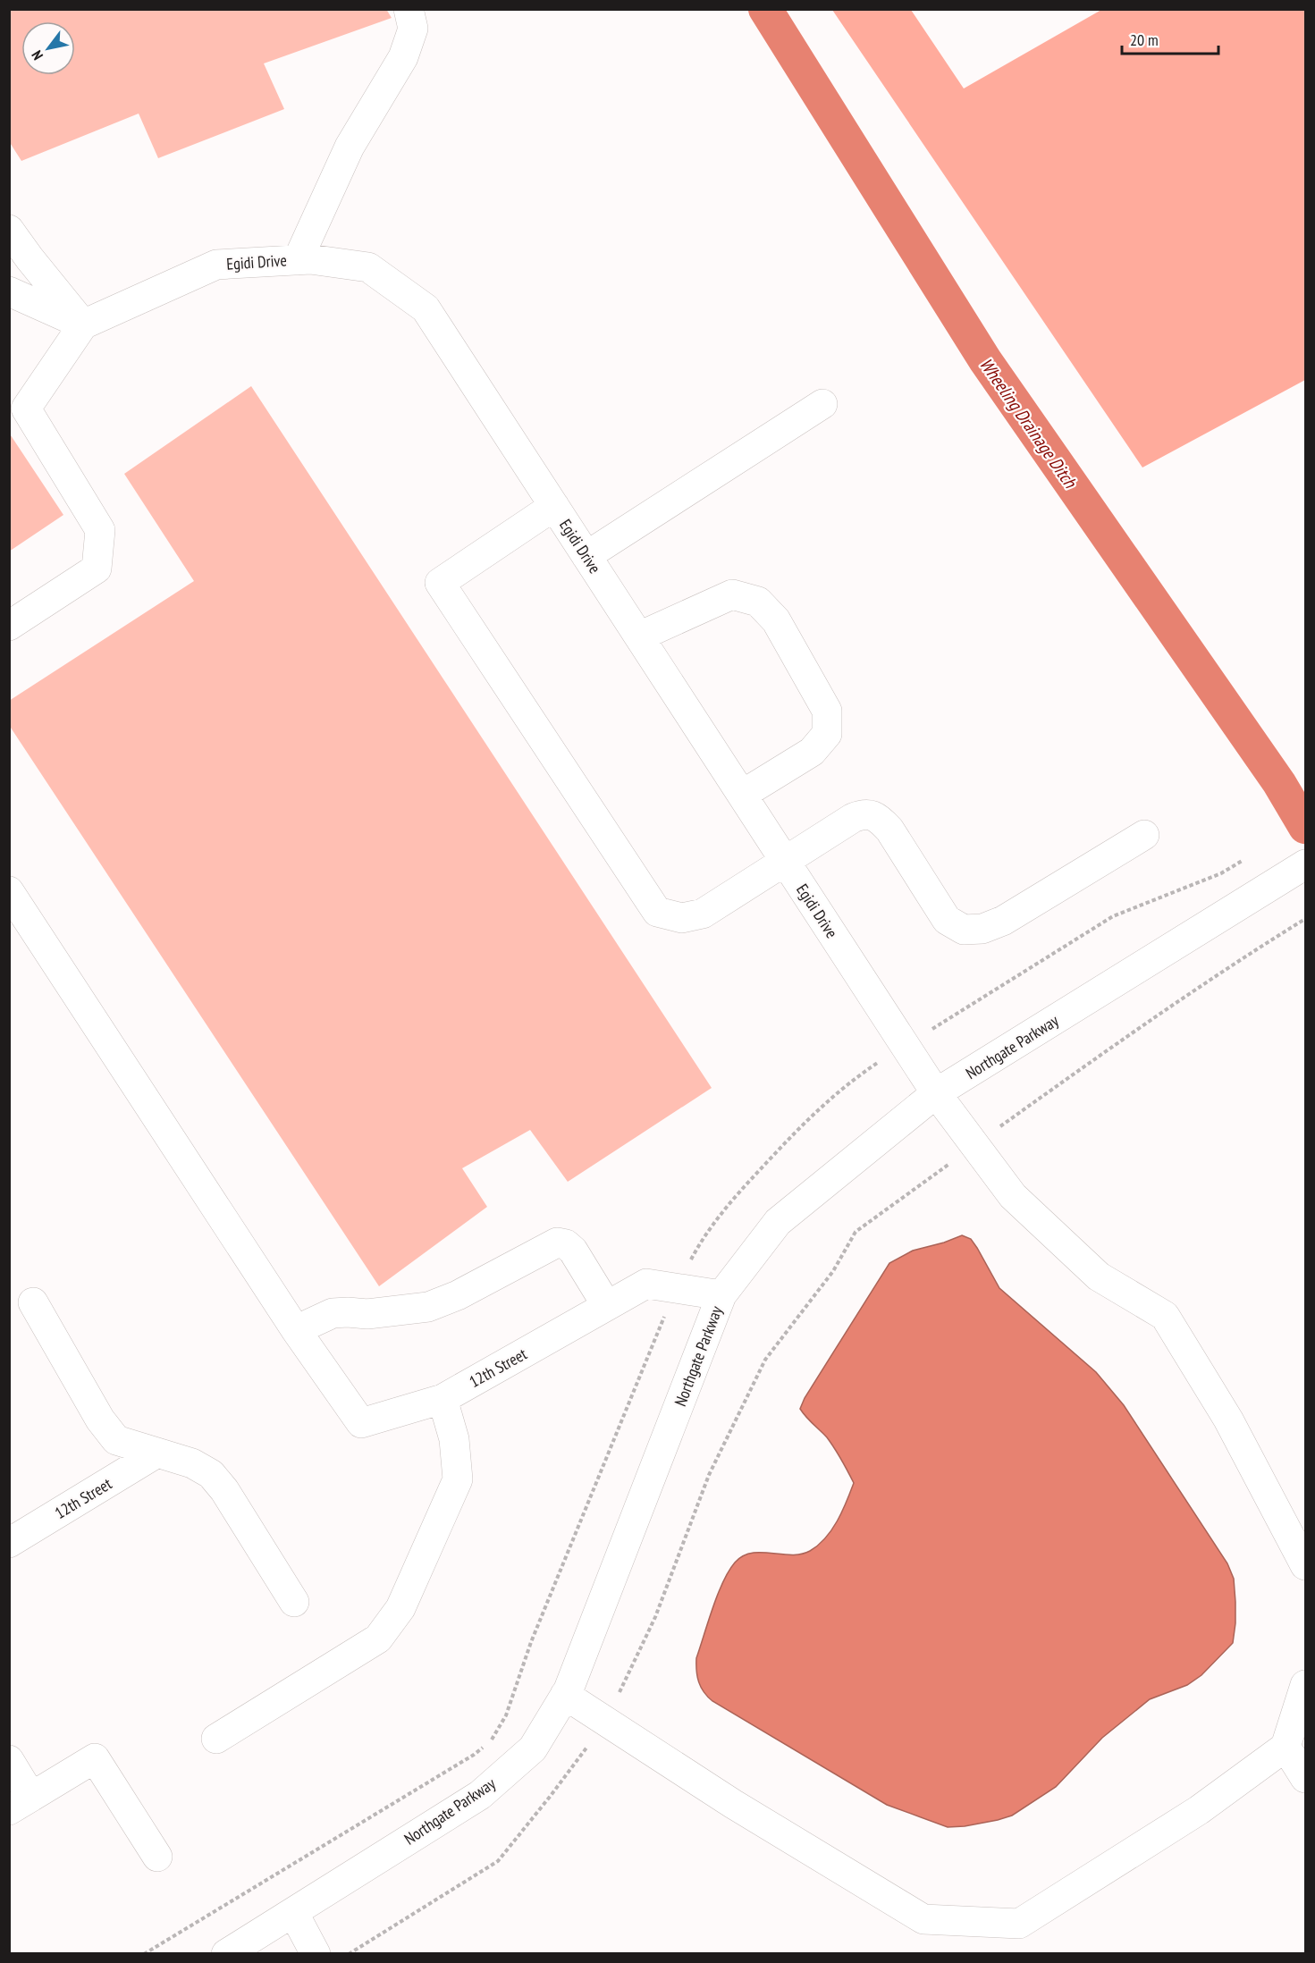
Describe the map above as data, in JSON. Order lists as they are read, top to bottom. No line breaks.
{"streets":{"street":["Egidi Drive","Northgate Parkway","12th Street"]},"crossings":[["Egidi Drive","Northgate Parkway"],["Northgate Parkway","12th Street"]],"water":["Wheeling Drainage Ditch"],"scale_bar":"20 m","north":"bottom left"}
